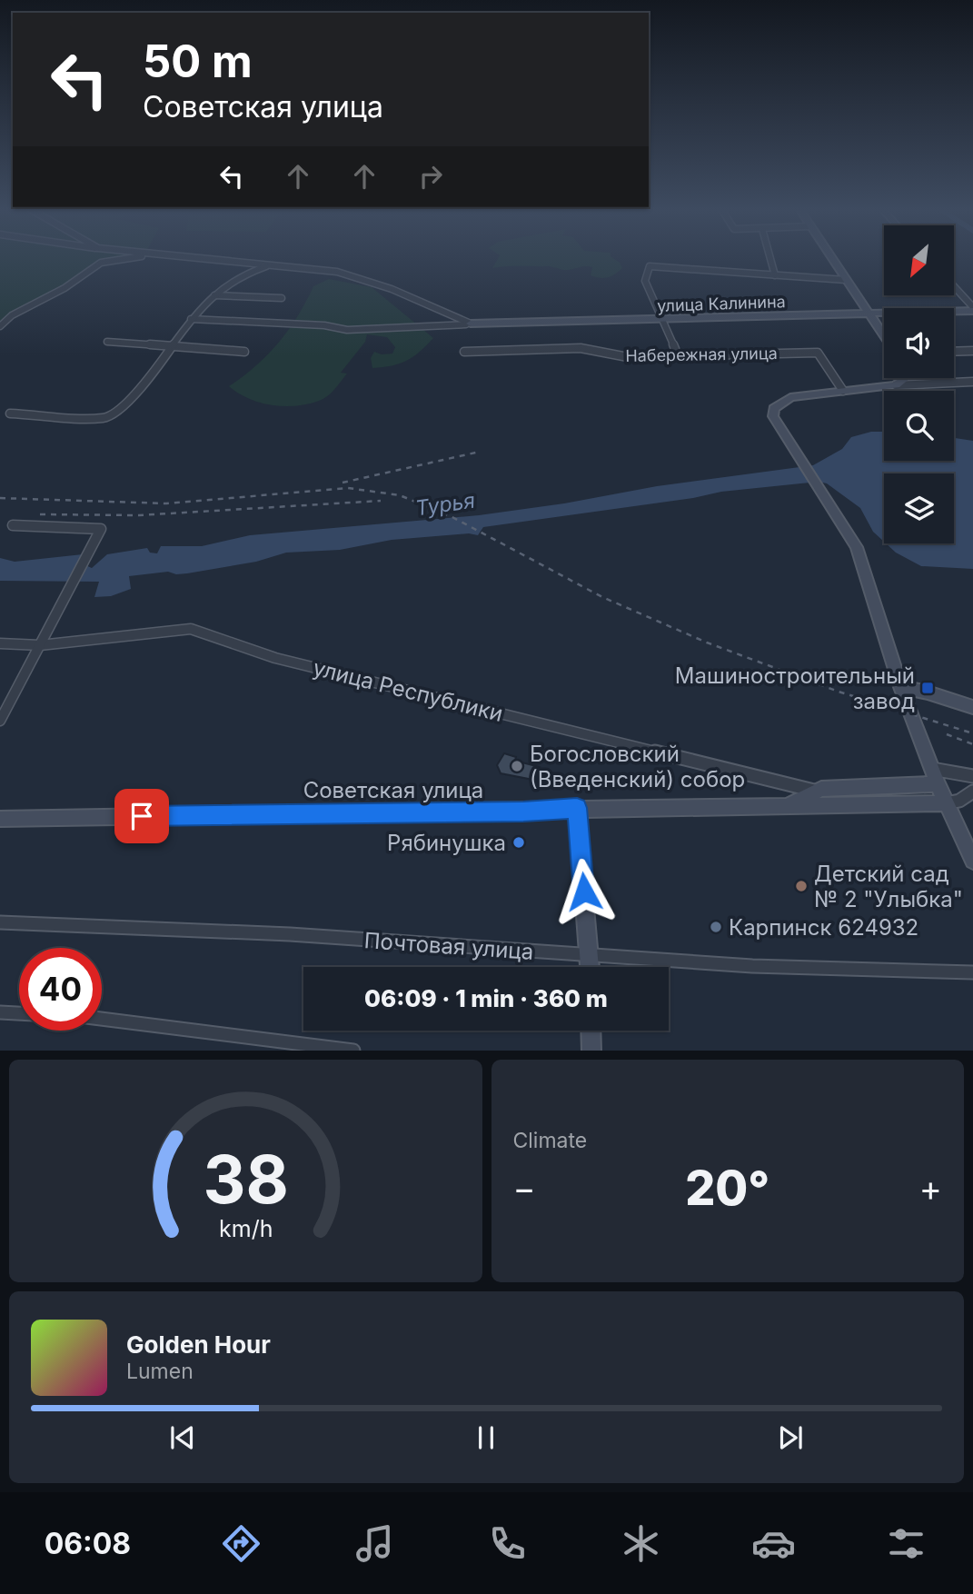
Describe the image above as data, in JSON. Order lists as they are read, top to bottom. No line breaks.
{"streets":{"street":["улица Калинина","Набережная улица","улица Республики","Советская улица","Почтовая улица"]},"water":["Турья"],"places":{"transit":["Машиностроительный завод"],"other":["Богословский (Введенский) собор","Рябинушка","Детский сад № 2 \"Улыбка\"","Карпинск 624932"]},"north":"bottom left","page":{"turn":["50 m","Советская улица"],"limit":"40","trip":"06:09 · 1 min · 360 m","tile":"Climate","heat":["−","20°","+"],"song":["Golden Hour","Lumen"],"tabs":"06:08","gauge":["38","km/h"]}}
